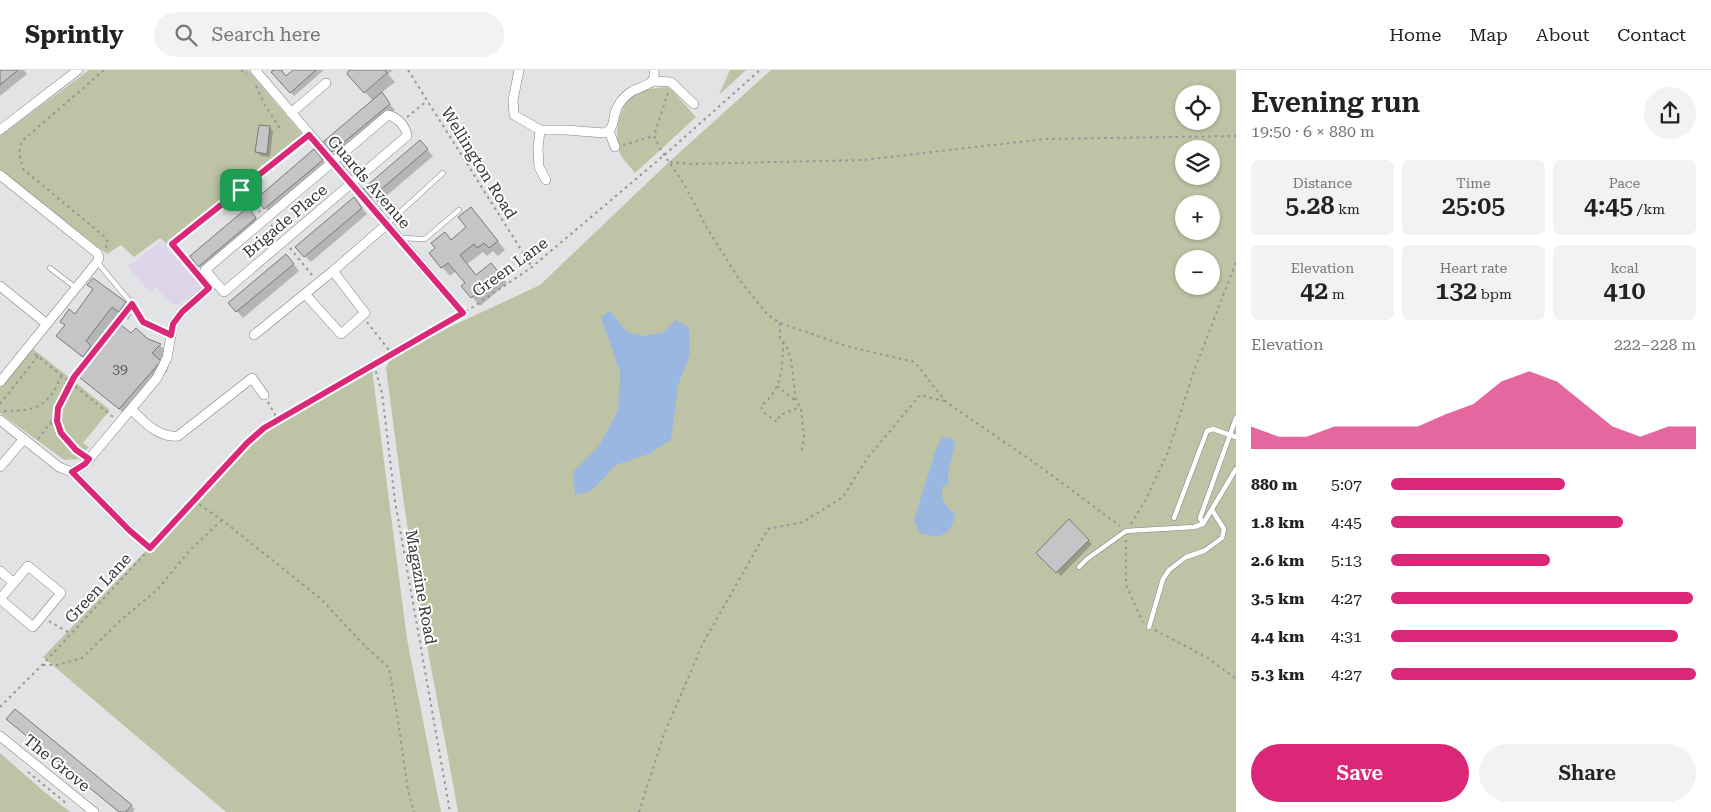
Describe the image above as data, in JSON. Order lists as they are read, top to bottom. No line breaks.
{"streets":{"street":["Guards Avenue","Brigade Place","The Grove"],"path":["Wellington Road","Green Lane","Magazine Road"]},"crossings":[["Wellington Road","Green Lane"],["Guards Avenue","Brigade Place"],["Green Lane","Magazine Road"]],"house_numbers":["39"],"page":{"header":"Sprintly","search":"Search here","nav":["Home","Map","About","Contact"],"heading":["Evening run","19:50 · 6 × 880 m"],"map_buttons":["+","−"],"stats":[["Distance","5.28 km"],["Time","25:05"],["Pace","4:45 /km"],["Elevation","42 m"],["Heart rate","132 bpm"],["kcal","410"]],"chart":["Elevation","222–228 m"],"list":[{"name":"880 m","note":"5:07"},{"name":"1.8 km","note":"4:45"},{"name":"2.6 km","note":"5:13"},{"name":"3.5 km","note":"4:27"},{"name":"4.4 km","note":"4:31"},{"name":"5.3 km","note":"4:27"}],"buttons":["Save","Share"]}}
